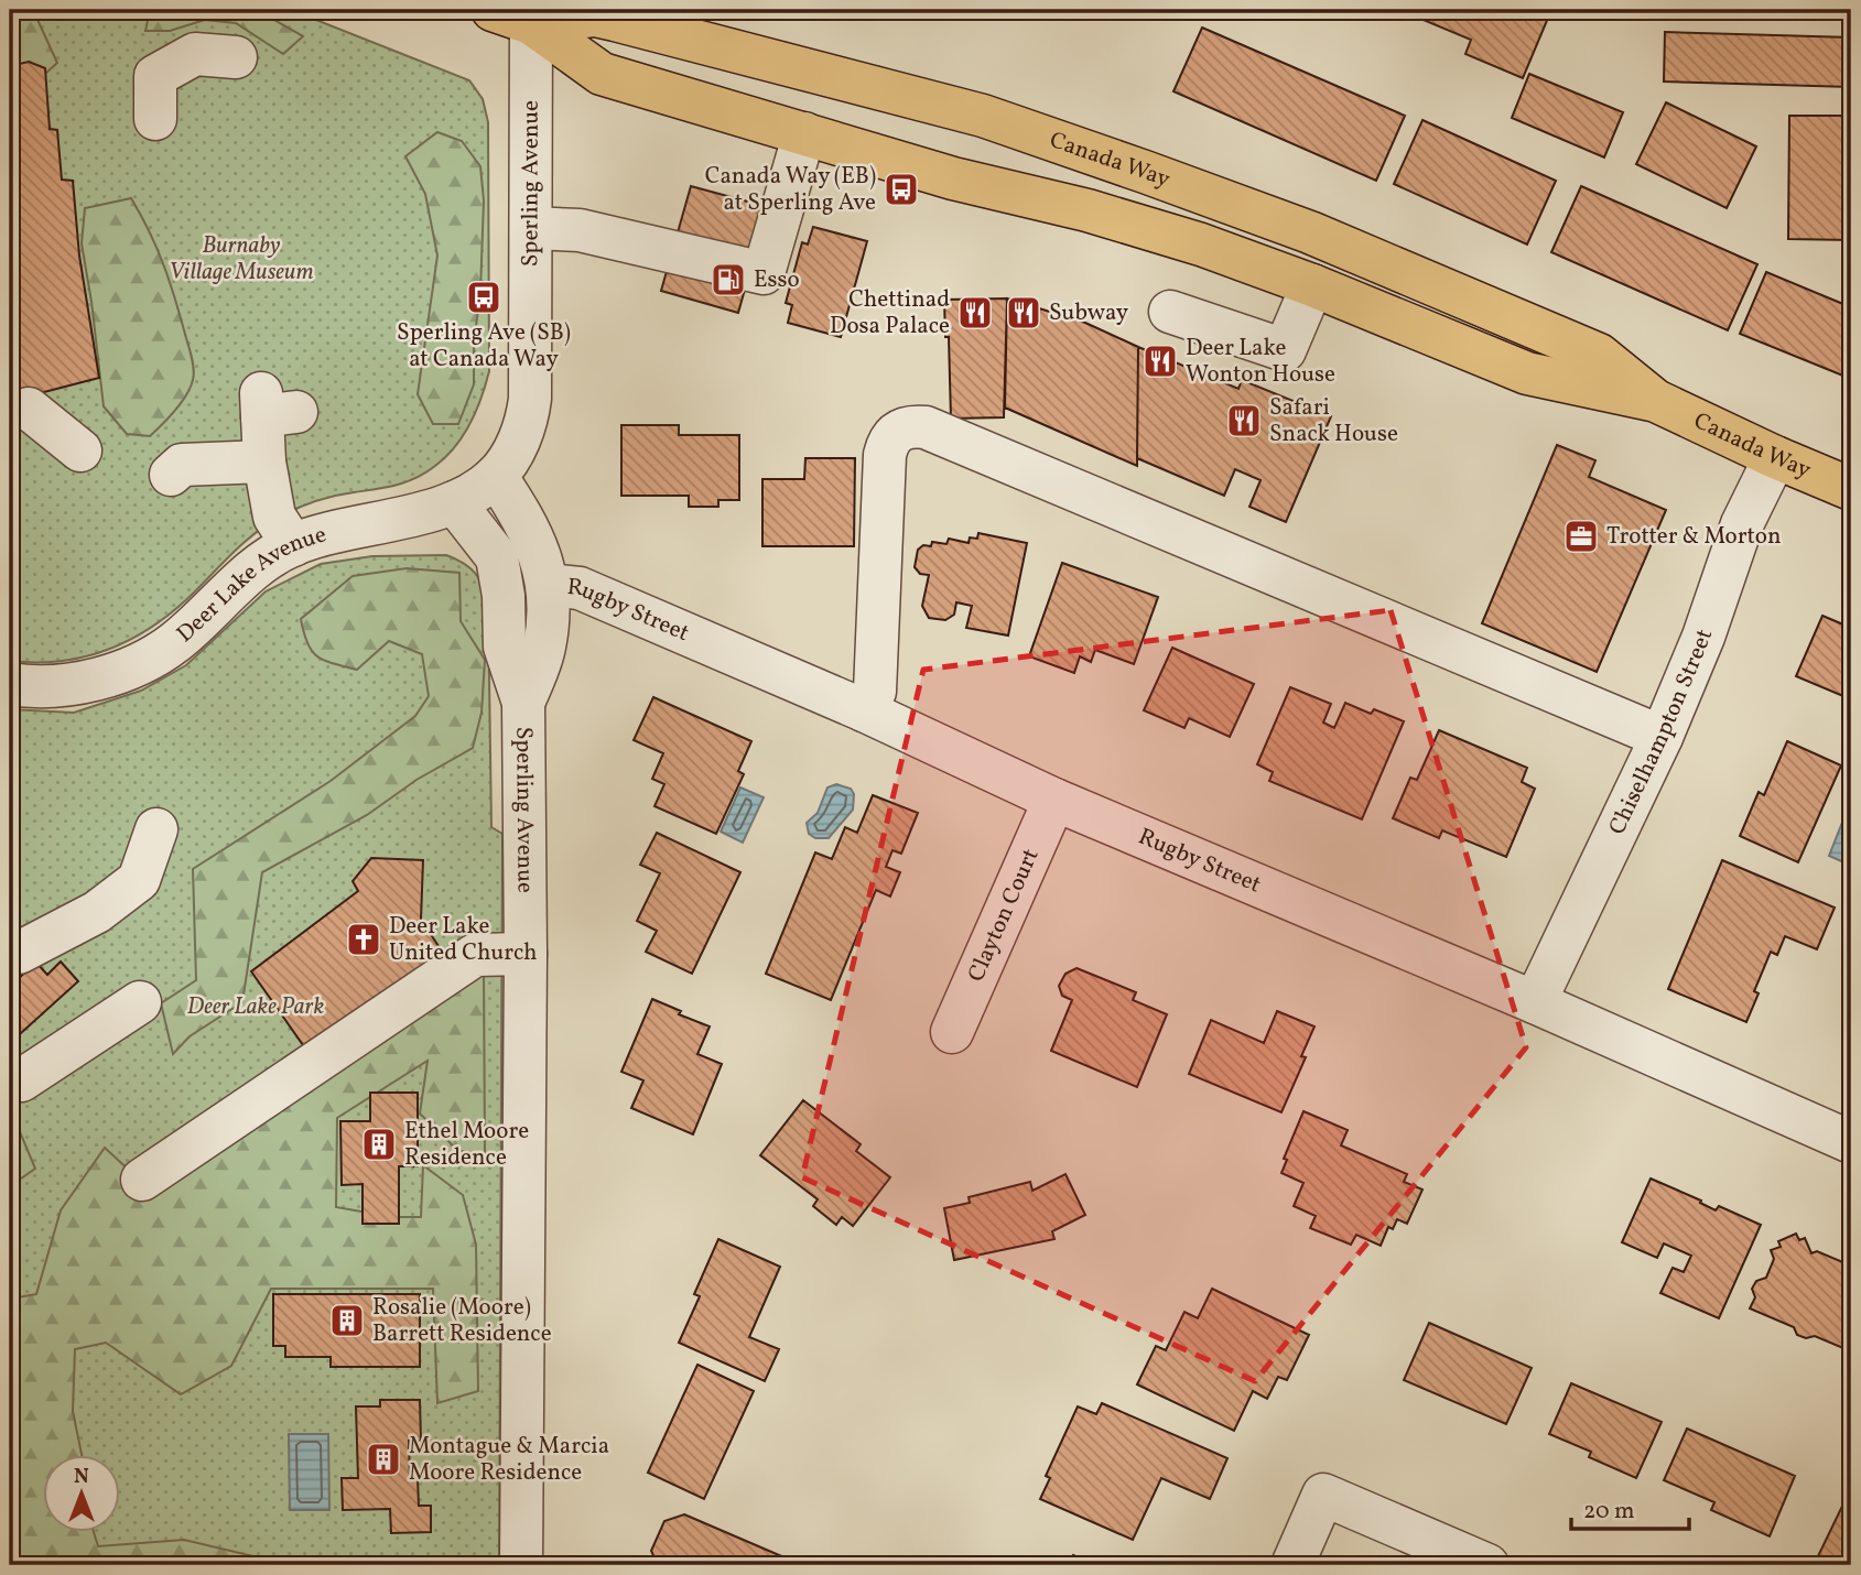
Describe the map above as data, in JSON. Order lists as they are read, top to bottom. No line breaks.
{"streets":{"main road":["Canada Way"],"street":["Sperling Avenue","Deer Lake Avenue","Rugby Street","Chiselhampton Street","Clayton Court"]},"crossings":[["Canada Way","Sperling Avenue"],["Canada Way","Chiselhampton Street"],["Sperling Avenue","Deer Lake Avenue"],["Sperling Avenue","Rugby Street"],["Rugby Street","Chiselhampton Street"],["Rugby Street","Clayton Court"]],"parks":["Burnaby Village Museum","Deer Lake Park"],"places":{"bus stop":["Canada Way (EB) at Sperling Ave","Sperling Ave (SB) at Canada Way"],"fuel station":["Esso"],"restaurant":["Chettinad Dosa Palace","Subway","Deer Lake Wonton House","Safari Snack House"],"office":["Trotter & Morton"],"church":["Deer Lake United Church"],"building":["Ethel Moore Residence","Rosalie (Moore) Barrett Residence","Montague & Marcia Moore Residence"]},"scale_bar":"20 m","north":"top"}
